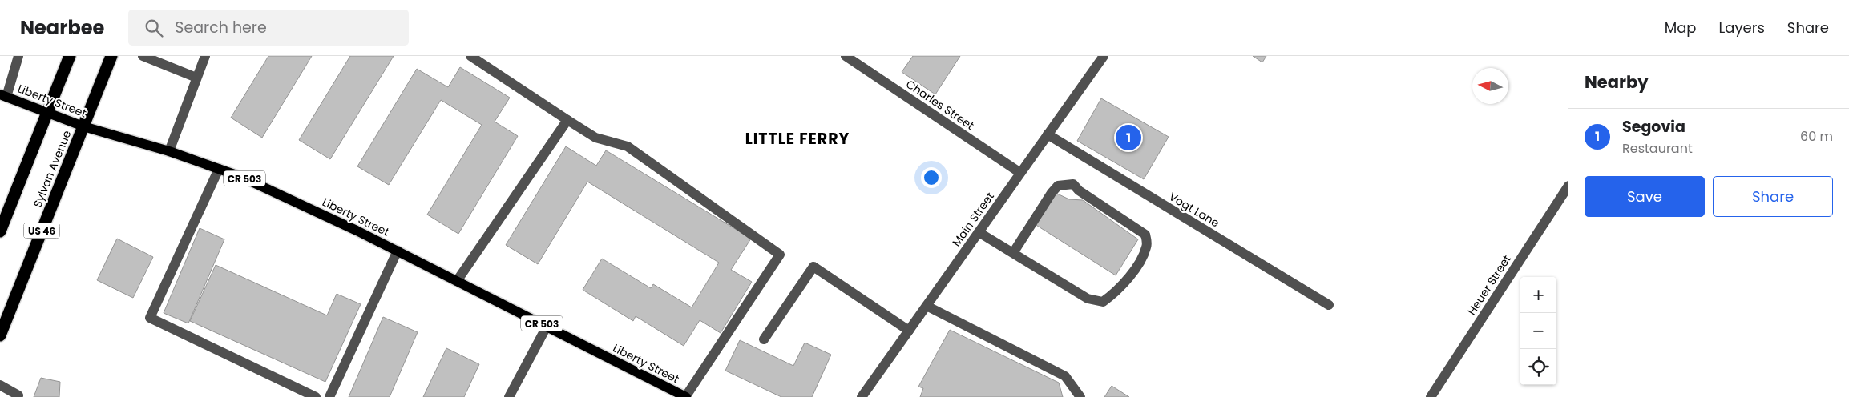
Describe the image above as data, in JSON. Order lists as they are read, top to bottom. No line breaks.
{"streets":{"highway":["Sylvan Avenue","US 46"],"main road":["Liberty Street","CR 503"],"street":["Charles Street","Vogt Lane","Main Street","Heuer Street"]},"crossings":[["Liberty Street","Sylvan Avenue"],["Charles Street","Main Street"],["Vogt Lane","Main Street"]],"districts":["LITTLE FERRY"],"north":"left","page":{"header":"Nearbee","search":"Search here","nav":["Map","Layers","Share"],"heading":"Nearby","list":[{"mark":"1","name":"Segovia","note":"Restaurant","value":"60 m"}],"pins":"1","buttons":["Save","Share"],"map_buttons":["+","−"]}}
